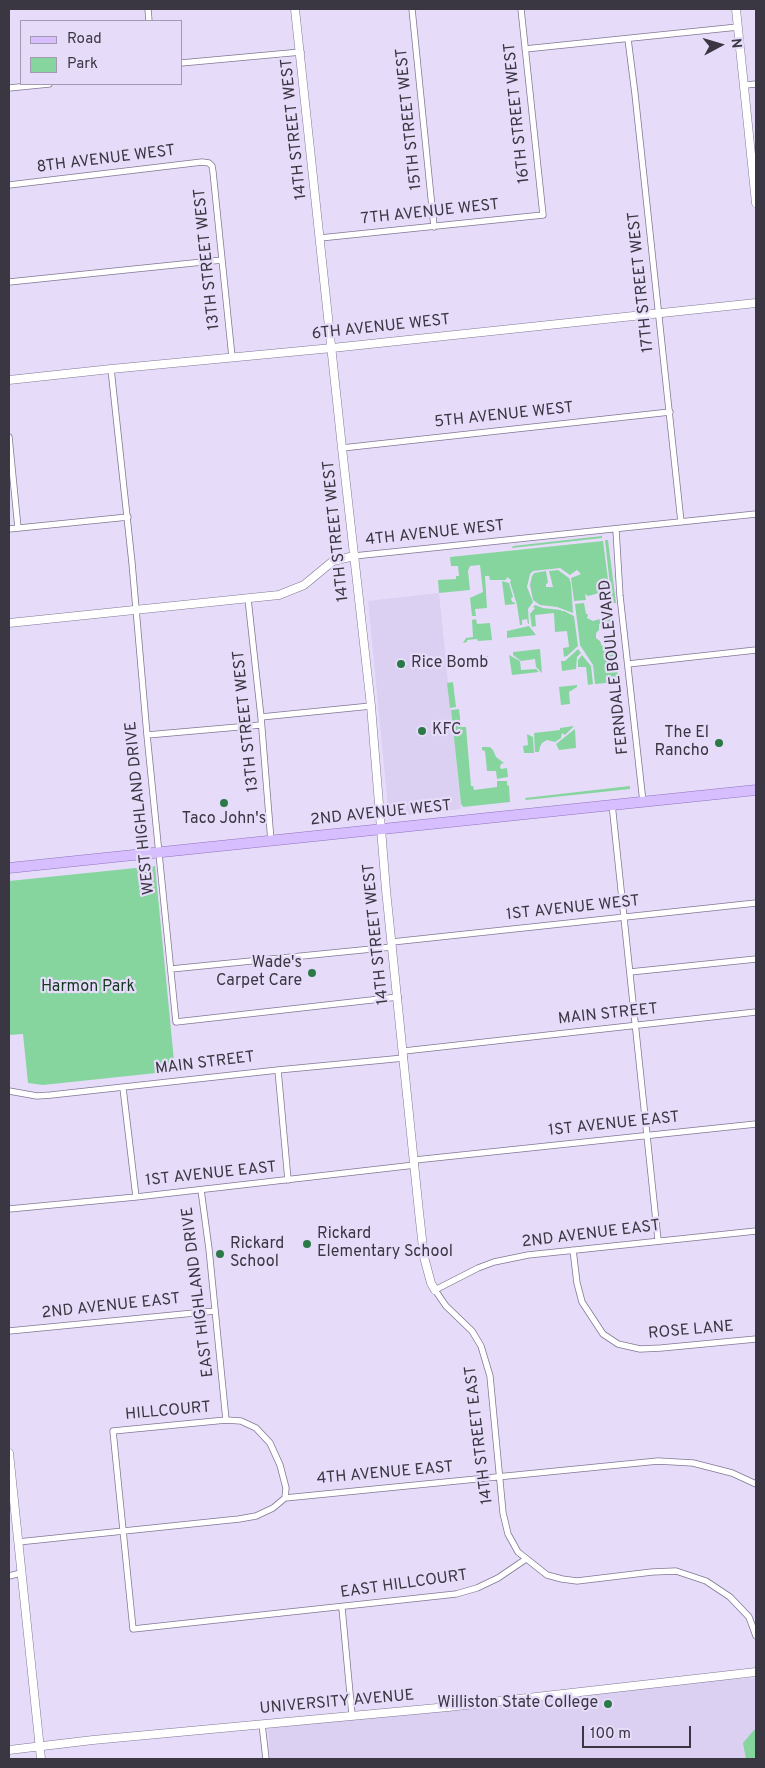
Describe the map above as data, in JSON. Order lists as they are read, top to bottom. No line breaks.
{"streets":{"main road":["2ND AVENUE WEST"],"street":["16TH STREET WEST","15TH STREET WEST","14TH STREET WEST","8TH AVENUE WEST","7TH AVENUE WEST","13TH STREET WEST","17TH STREET WEST","6TH AVENUE WEST","5TH AVENUE WEST","4TH AVENUE WEST","FERNDALE BOULEVARD","WEST HIGHLAND DRIVE","1ST AVENUE WEST","MAIN STREET","1ST AVENUE EAST","2ND AVENUE EAST","EAST HIGHLAND DRIVE","ROSE LANE","HILLCOURT","14TH STREET EAST","4TH AVENUE EAST","EAST HILLCOURT","UNIVERSITY AVENUE"]},"crossings":[["16TH STREET WEST","7TH AVENUE WEST"],["15TH STREET WEST","7TH AVENUE WEST"],["14TH STREET WEST","7TH AVENUE WEST"],["14TH STREET WEST","6TH AVENUE WEST"],["14TH STREET WEST","5TH AVENUE WEST"],["14TH STREET WEST","4TH AVENUE WEST"],["14TH STREET WEST","WEST HIGHLAND DRIVE"],["14TH STREET WEST","2ND AVENUE WEST"],["14TH STREET WEST","1ST AVENUE WEST"],["14TH STREET WEST","MAIN STREET"],["14TH STREET WEST","14TH STREET EAST"],["8TH AVENUE WEST","13TH STREET WEST"],["13TH STREET WEST","6TH AVENUE WEST"],["13TH STREET WEST","4TH AVENUE WEST"],["13TH STREET WEST","2ND AVENUE WEST"],["17TH STREET WEST","6TH AVENUE WEST"],["17TH STREET WEST","5TH AVENUE WEST"],["17TH STREET WEST","4TH AVENUE WEST"],["6TH AVENUE WEST","WEST HIGHLAND DRIVE"],["4TH AVENUE WEST","FERNDALE BOULEVARD"],["4TH AVENUE WEST","WEST HIGHLAND DRIVE"],["FERNDALE BOULEVARD","2ND AVENUE WEST"],["WEST HIGHLAND DRIVE","2ND AVENUE WEST"],["WEST HIGHLAND DRIVE","1ST AVENUE WEST"],["MAIN STREET","14TH STREET EAST"],["1ST AVENUE EAST","EAST HIGHLAND DRIVE"],["1ST AVENUE EAST","14TH STREET EAST"],["2ND AVENUE EAST","EAST HIGHLAND DRIVE"],["2ND AVENUE EAST","ROSE LANE"],["2ND AVENUE EAST","14TH STREET EAST"],["EAST HIGHLAND DRIVE","HILLCOURT"],["HILLCOURT","4TH AVENUE EAST"],["HILLCOURT","EAST HILLCOURT"],["14TH STREET EAST","4TH AVENUE EAST"],["14TH STREET EAST","EAST HILLCOURT"]],"parks":["Harmon Park"],"places":["Rice Bomb","KFC","The El Rancho","Taco John's","Wade's Carpet Care","Rickard Elementary School","Rickard School","Williston State College"],"legend":["Road","Park"],"scale_bar":"100 m","north":"right"}
